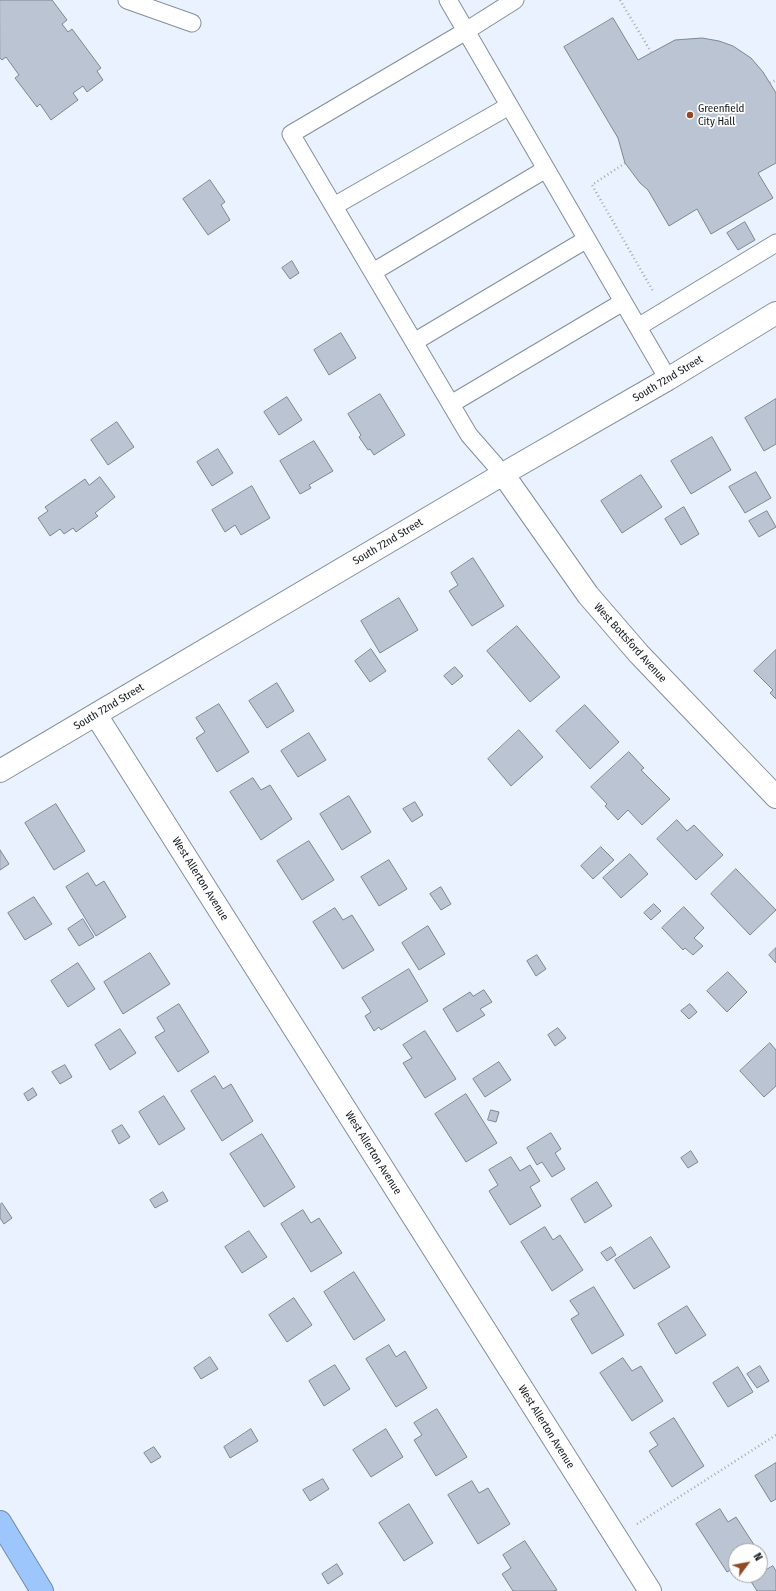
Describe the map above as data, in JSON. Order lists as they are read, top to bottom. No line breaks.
{"streets":{"street":["South 72nd Street","West Bottsford Avenue","West Allerton Avenue"]},"crossings":[["South 72nd Street","West Bottsford Avenue"],["South 72nd Street","West Allerton Avenue"]],"places":["Greenfield City Hall"],"north":"top right"}
